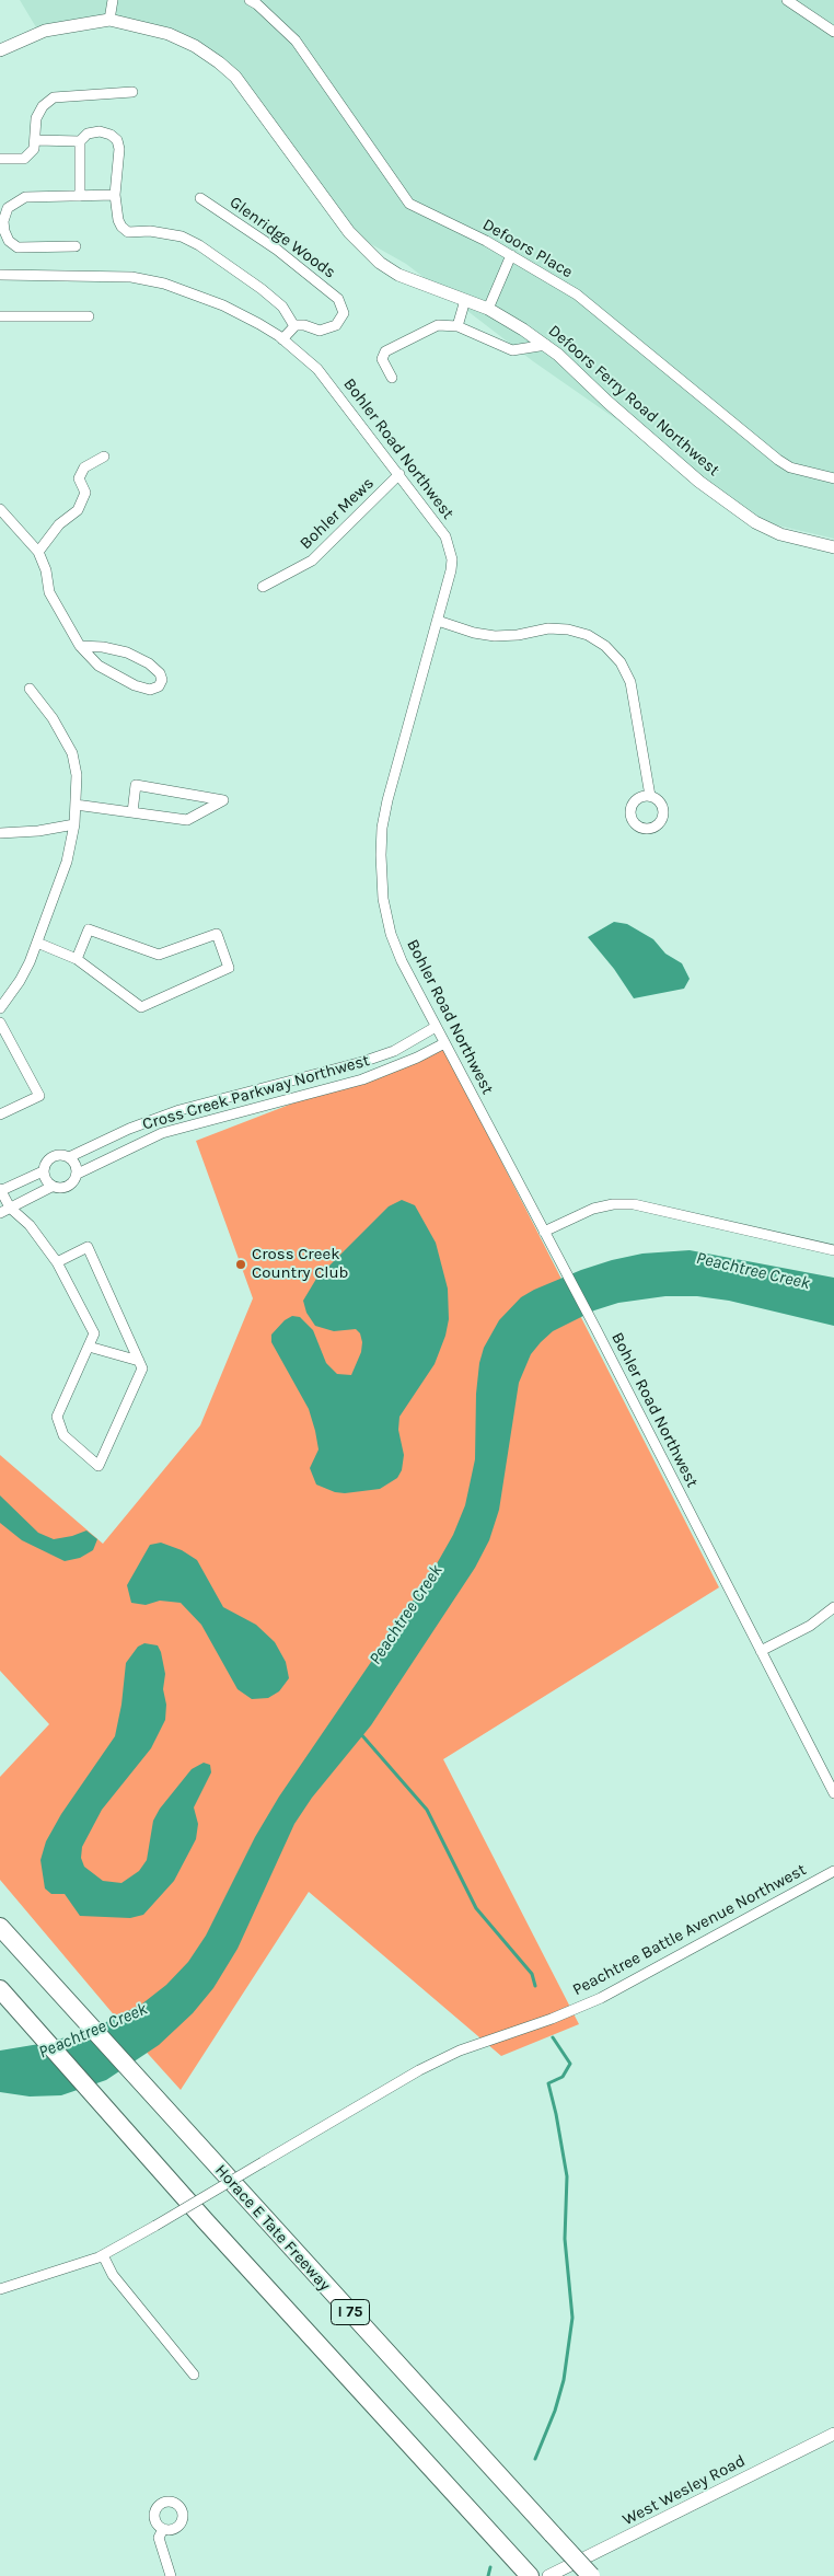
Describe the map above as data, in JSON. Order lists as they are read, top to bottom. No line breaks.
{"streets":{"highway":["Horace E Tate Freeway","I 75"],"street":["Glenridge Woods","Defoors Place","Defoors Ferry Road Northwest","Bohler Road Northwest","Bohler Mews","Cross Creek Parkway Northwest","Peachtree Battle Avenue Northwest","West Wesley Road"]},"crossings":[["Bohler Road Northwest","Bohler Mews"],["Bohler Road Northwest","Cross Creek Parkway Northwest"]],"water":["Peachtree Creek"],"places":["Cross Creek Country Club"]}
